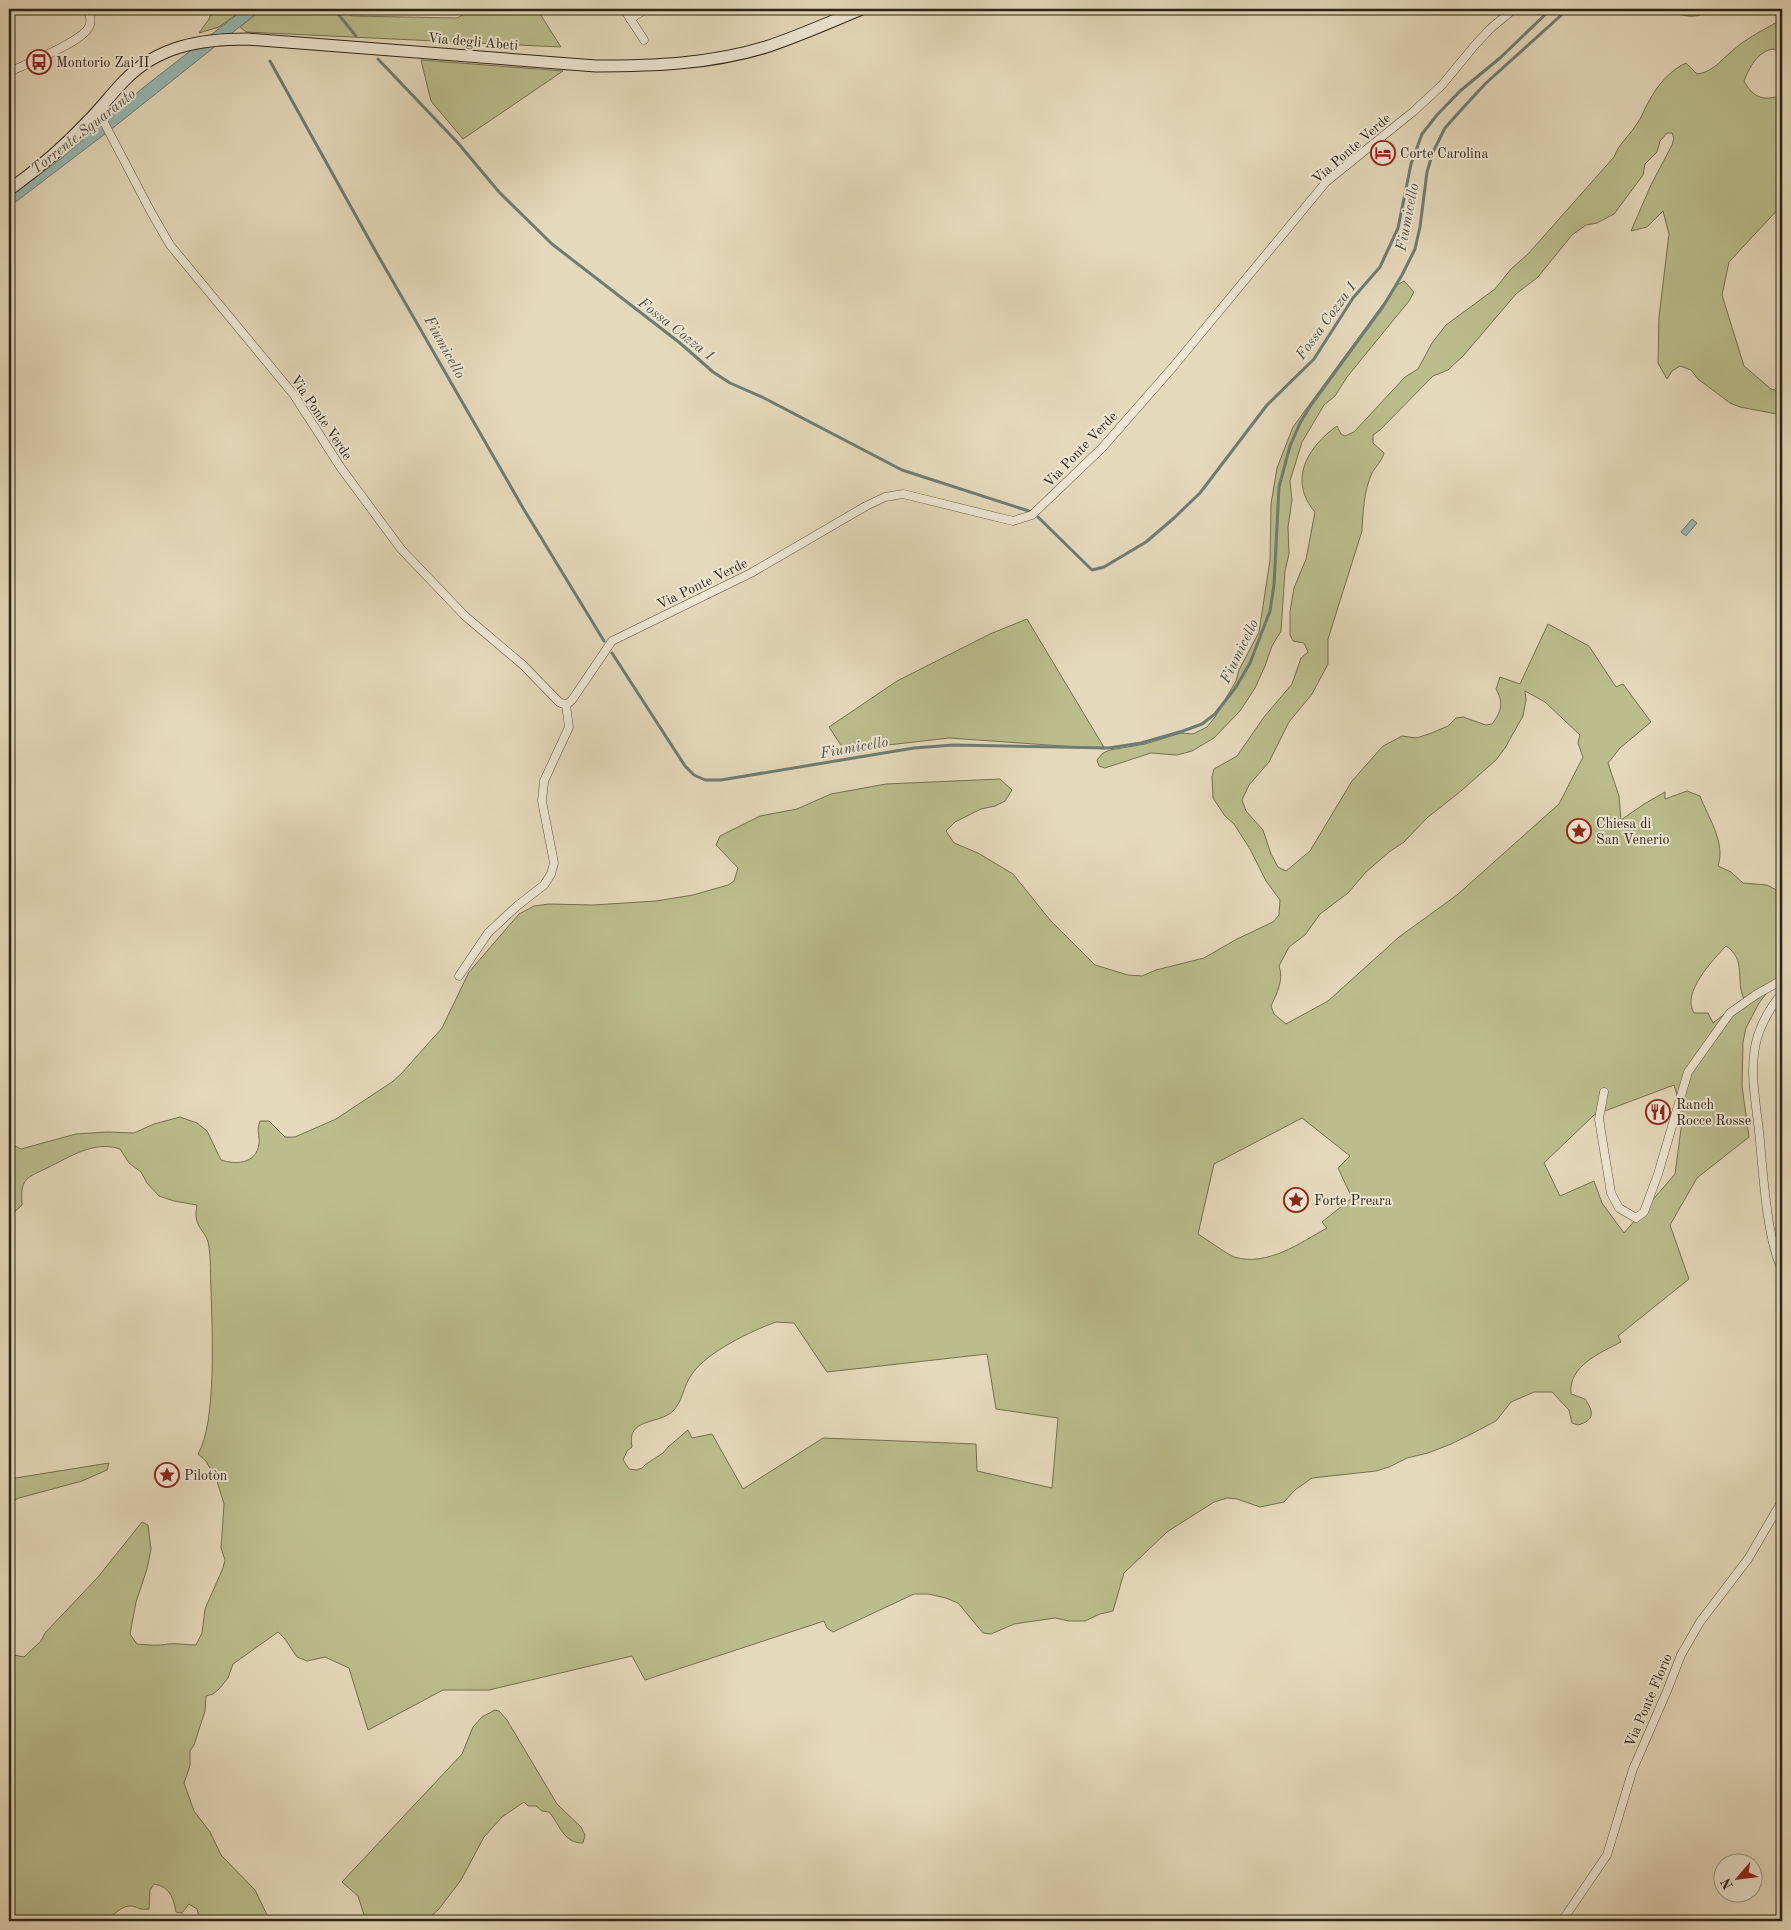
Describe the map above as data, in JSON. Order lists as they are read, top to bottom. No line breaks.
{"streets":{"street":["Via degli Abeti","Via Ponte Verde","Via Ponte Florio"]},"crossings":[["Via degli Abeti","Via Ponte Verde"]],"water":["Torrente Squaranto","Fiumicello","Fossa Cozza 1"],"places":{"bus stop":["Montorio Zai II"],"hotel":["Corte Carolina"],"place":["Chiesa di San Venerio","Forte Preara","Pilotòn"],"restaurant":["Ranch Rocce Rosse"]},"north":"bottom left"}
